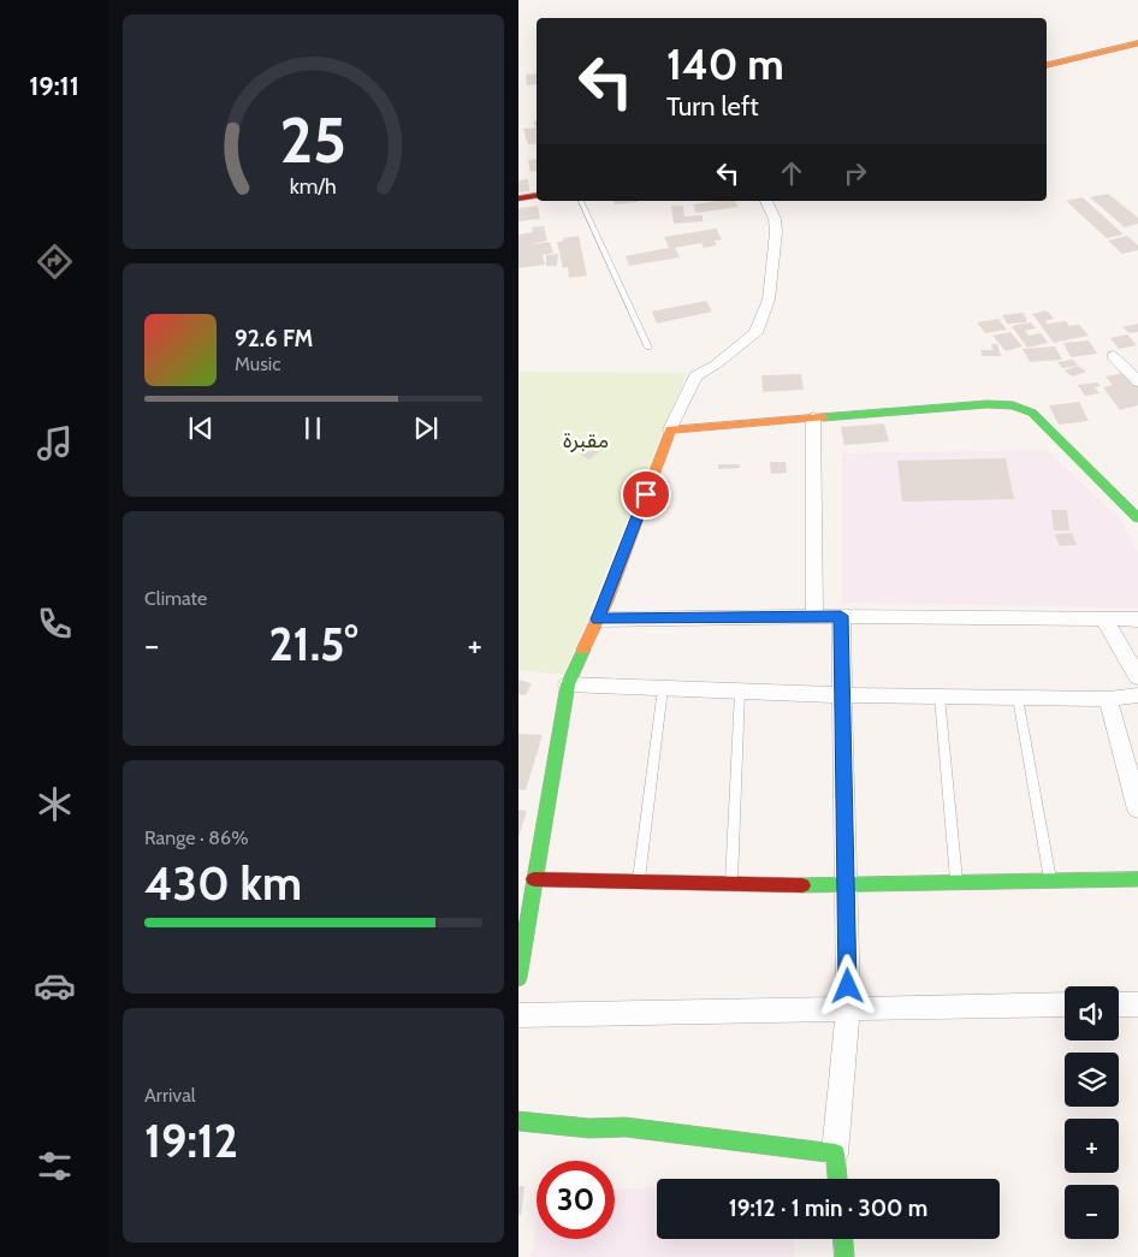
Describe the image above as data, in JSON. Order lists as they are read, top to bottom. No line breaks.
{"parks":["مقبرة"],"page":{"tabs":"19:11","turn":["140 m","Turn left"],"song":["92.6 FM","Music"],"tile":["Climate",["Range · 86%","430 km"],["Arrival","19:12"]],"heat":["−","21.5°","+"],"map_buttons":["+","−"],"limit":"30","trip":"19:12 · 1 min · 300 m","gauge":["25","km/h"]}}
